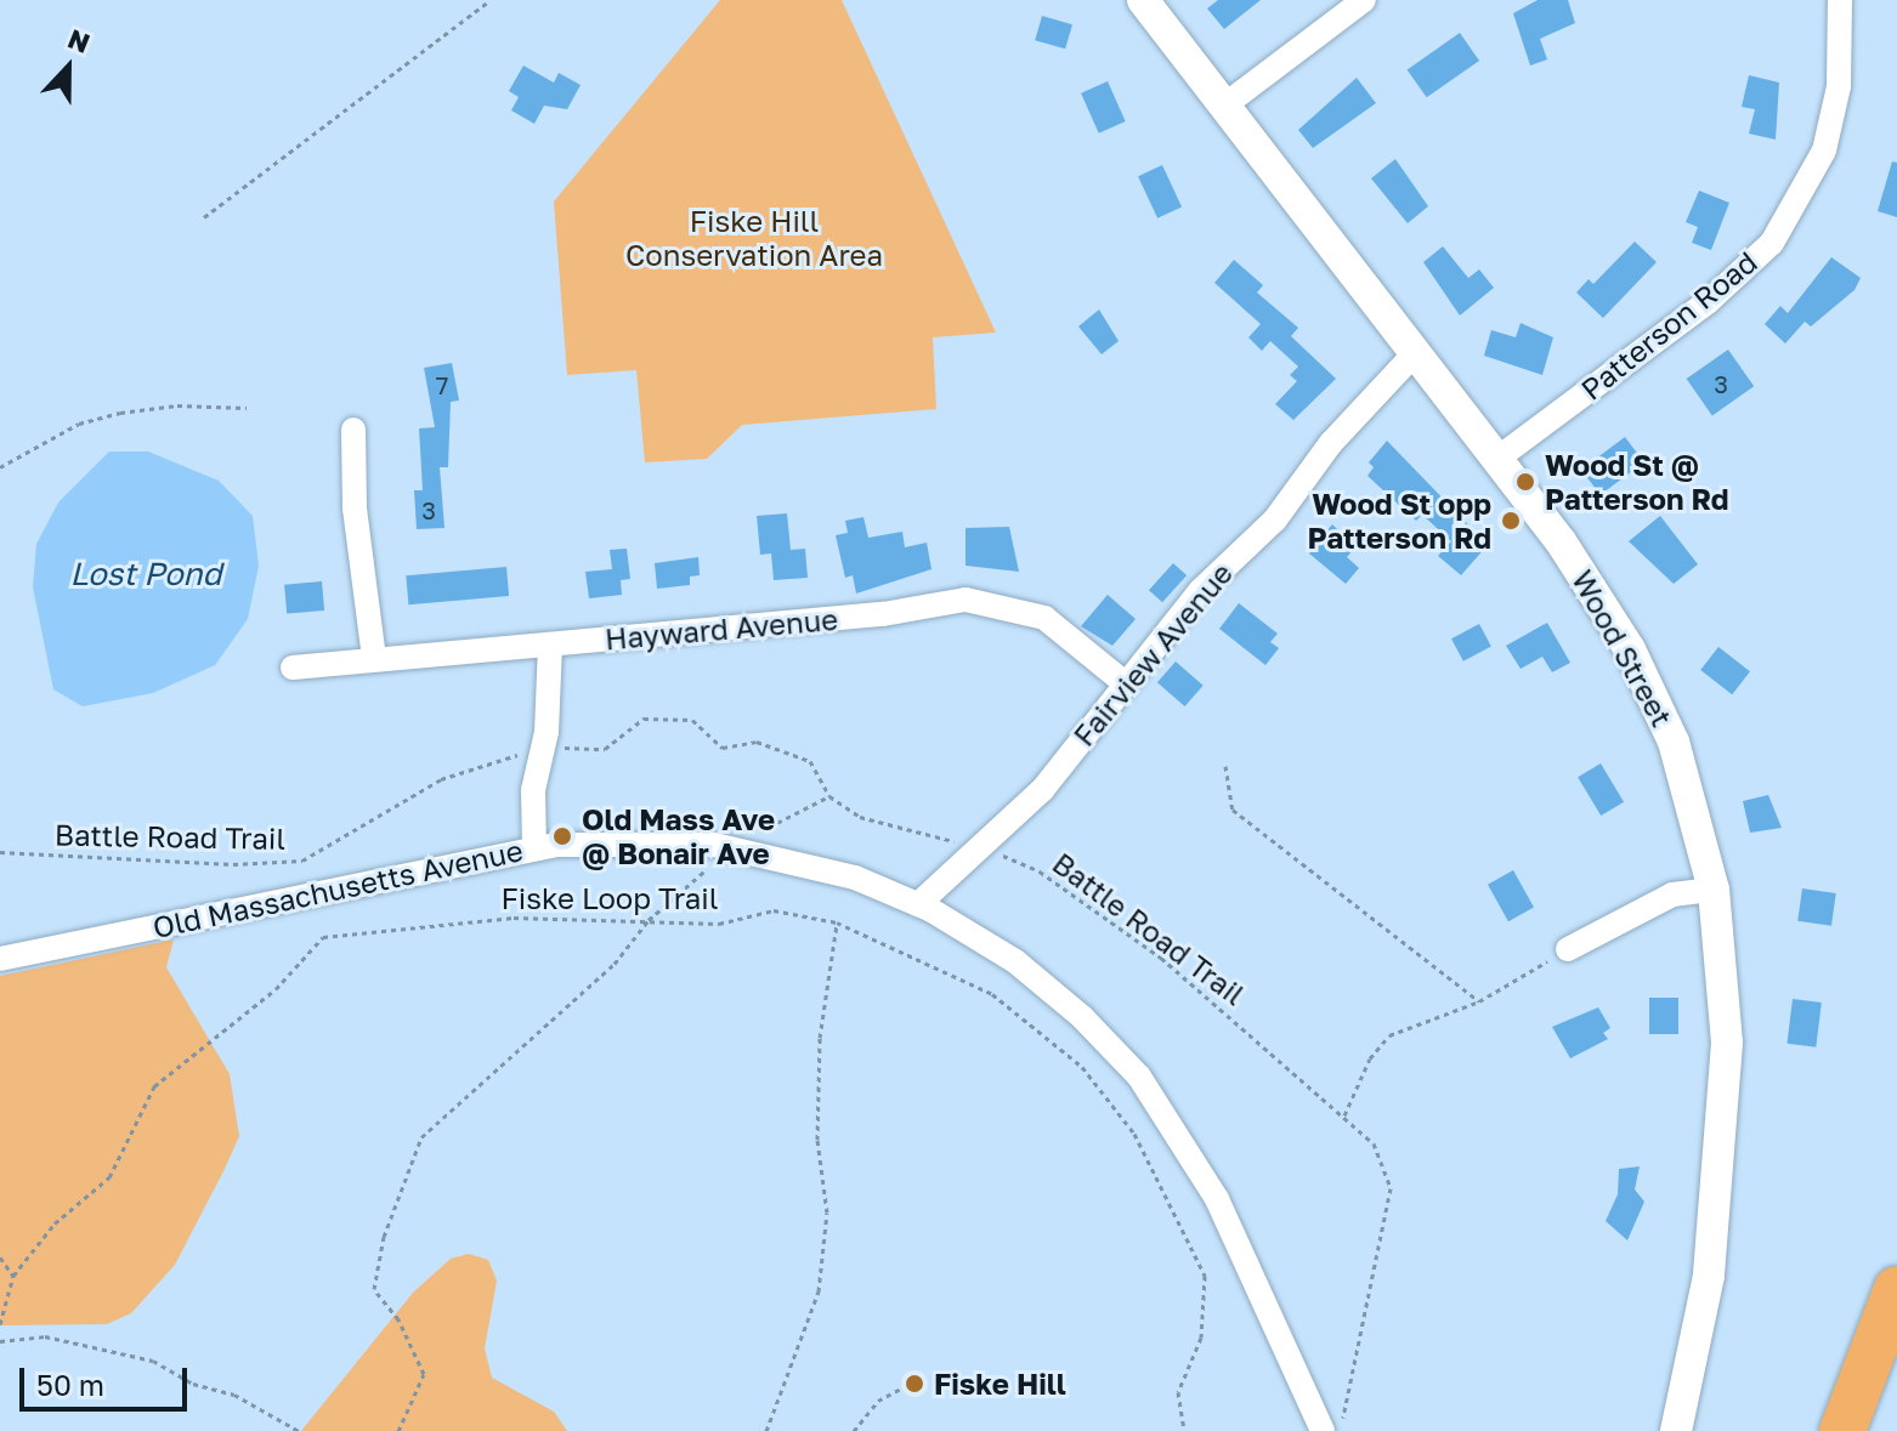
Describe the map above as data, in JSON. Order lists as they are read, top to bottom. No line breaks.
{"streets":{"street":["Patterson Road","Hayward Avenue","Wood Street","Fairview Avenue","Old Massachusetts Avenue"],"path":["Battle Road Trail","Fiske Loop Trail"]},"crossings":[["Patterson Road","Wood Street"],["Hayward Avenue","Fairview Avenue"],["Wood Street","Fairview Avenue"],["Fairview Avenue","Battle Road Trail"],["Fairview Avenue","Old Massachusetts Avenue"]],"water":["Lost Pond"],"parks":["Fiske Hill Conservation Area"],"places":["Wood St @ Patterson Rd","Wood St opp Patterson Rd","Old Mass Ave @ Bonair Ave","Fiske Hill"],"house_numbers":["3","7","3"],"scale_bar":"50 m","north":"top"}
